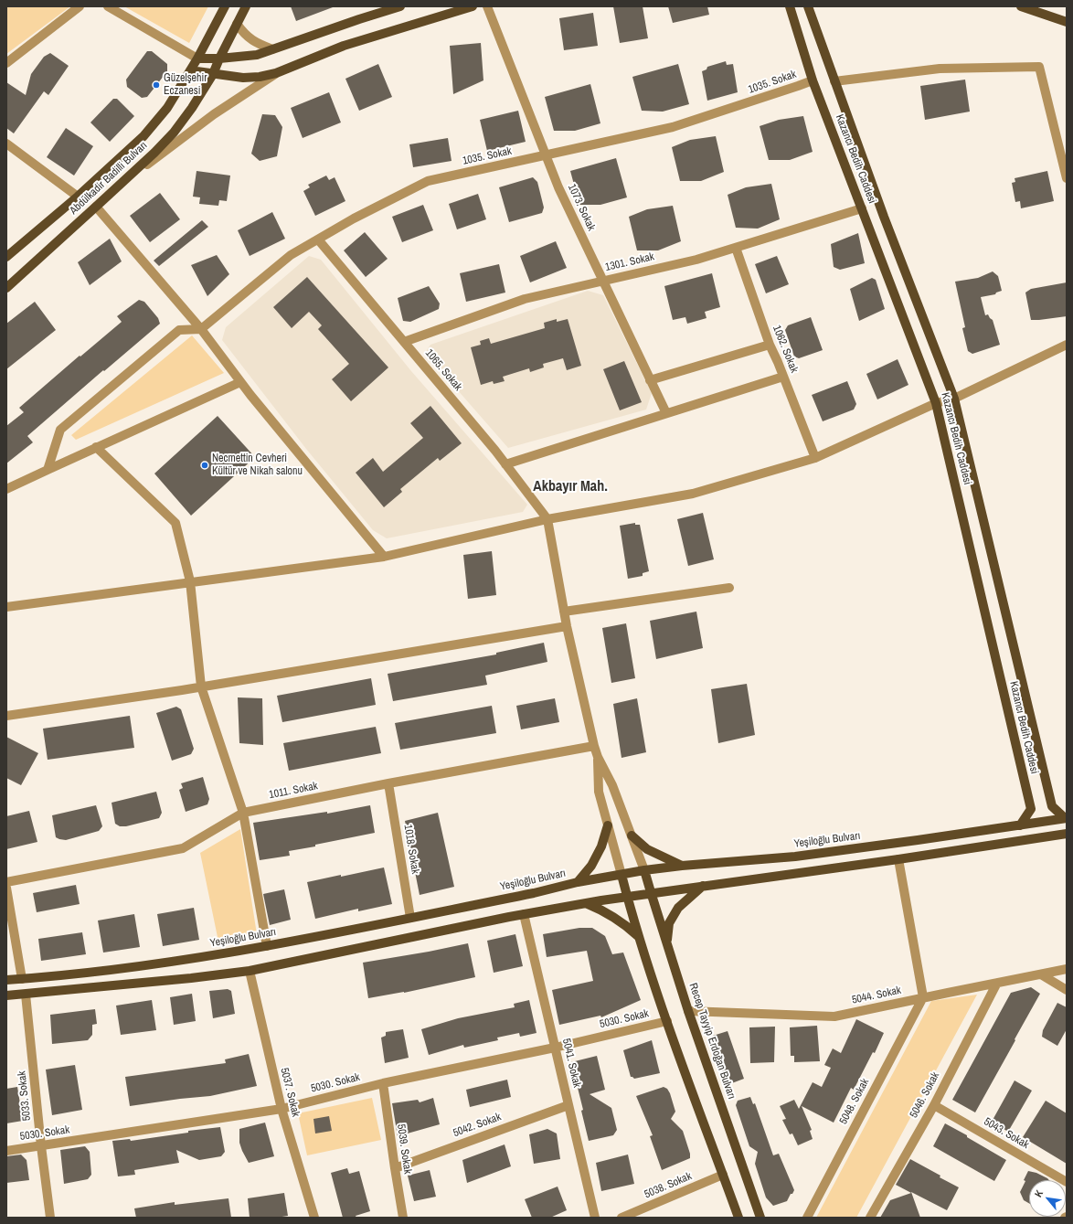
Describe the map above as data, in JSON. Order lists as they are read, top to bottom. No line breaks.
{"streets":{"main road":["Kazancı Bedih Caddesi","Abdülkadir Badilli Bulvarı","Yeşiloğlu Bulvarı","Recep Tayyip Erdoğan Bulvarı"],"street":["1035. Sokak","1073. Sokak","1301. Sokak","1062. Sokak","1065. Sokak","1011. Sokak","1018. Sokak","5044. Sokak","5030. Sokak","5041. Sokak","5037. Sokak","5046. Sokak","5033. Sokak","5048. Sokak","5042. Sokak","5043. Sokak","5039. Sokak","5038. Sokak"]},"crossings":[["1035. Sokak","Kazancı Bedih Caddesi"],["1035. Sokak","1073. Sokak"],["1035. Sokak","1065. Sokak"],["Kazancı Bedih Caddesi","1301. Sokak"],["Kazancı Bedih Caddesi","Yeşiloğlu Bulvarı"],["1073. Sokak","1301. Sokak"],["1301. Sokak","1062. Sokak"],["1301. Sokak","1065. Sokak"],["1011. Sokak","1018. Sokak"],["Yeşiloğlu Bulvarı","1018. Sokak"],["Yeşiloğlu Bulvarı","Recep Tayyip Erdoğan Bulvarı"],["5044. Sokak","Recep Tayyip Erdoğan Bulvarı"],["5044. Sokak","5046. Sokak"],["5044. Sokak","5048. Sokak"],["5030. Sokak","5041. Sokak"],["5030. Sokak","5037. Sokak"],["5030. Sokak","5033. Sokak"],["5030. Sokak","5039. Sokak"],["5041. Sokak","5042. Sokak"],["5046. Sokak","5043. Sokak"],["5042. Sokak","5039. Sokak"]],"districts":["Akbayır Mah."],"places":["Güzelşehir Eczanesi","Necmettin Cevheri Kültür ve Nikah salonu"],"north":"top left"}
